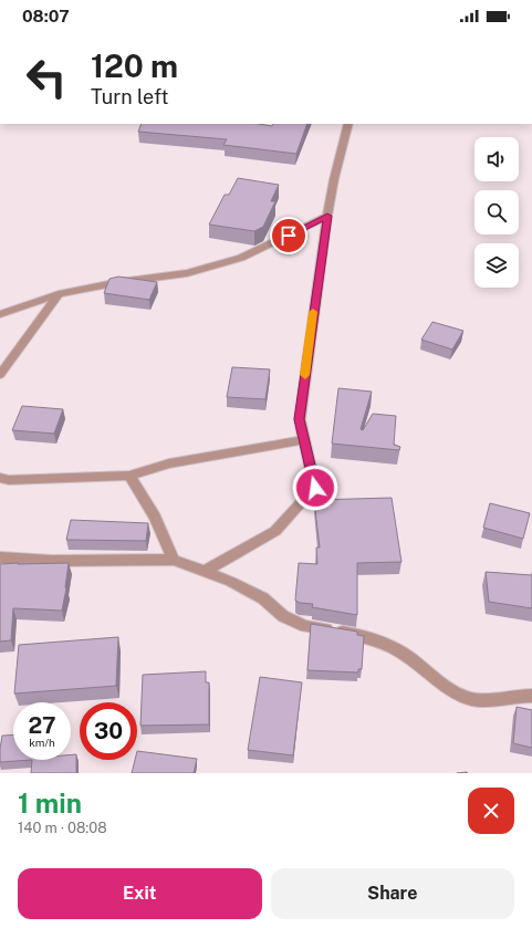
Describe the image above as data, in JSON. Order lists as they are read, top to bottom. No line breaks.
{"page":{"status":"08:07","turn":["120 m","Turn left"],"speed":"27 km/h","limit":"30","heading":["1 min","140 m · 08:08"],"buttons":["Exit","Share"]}}
